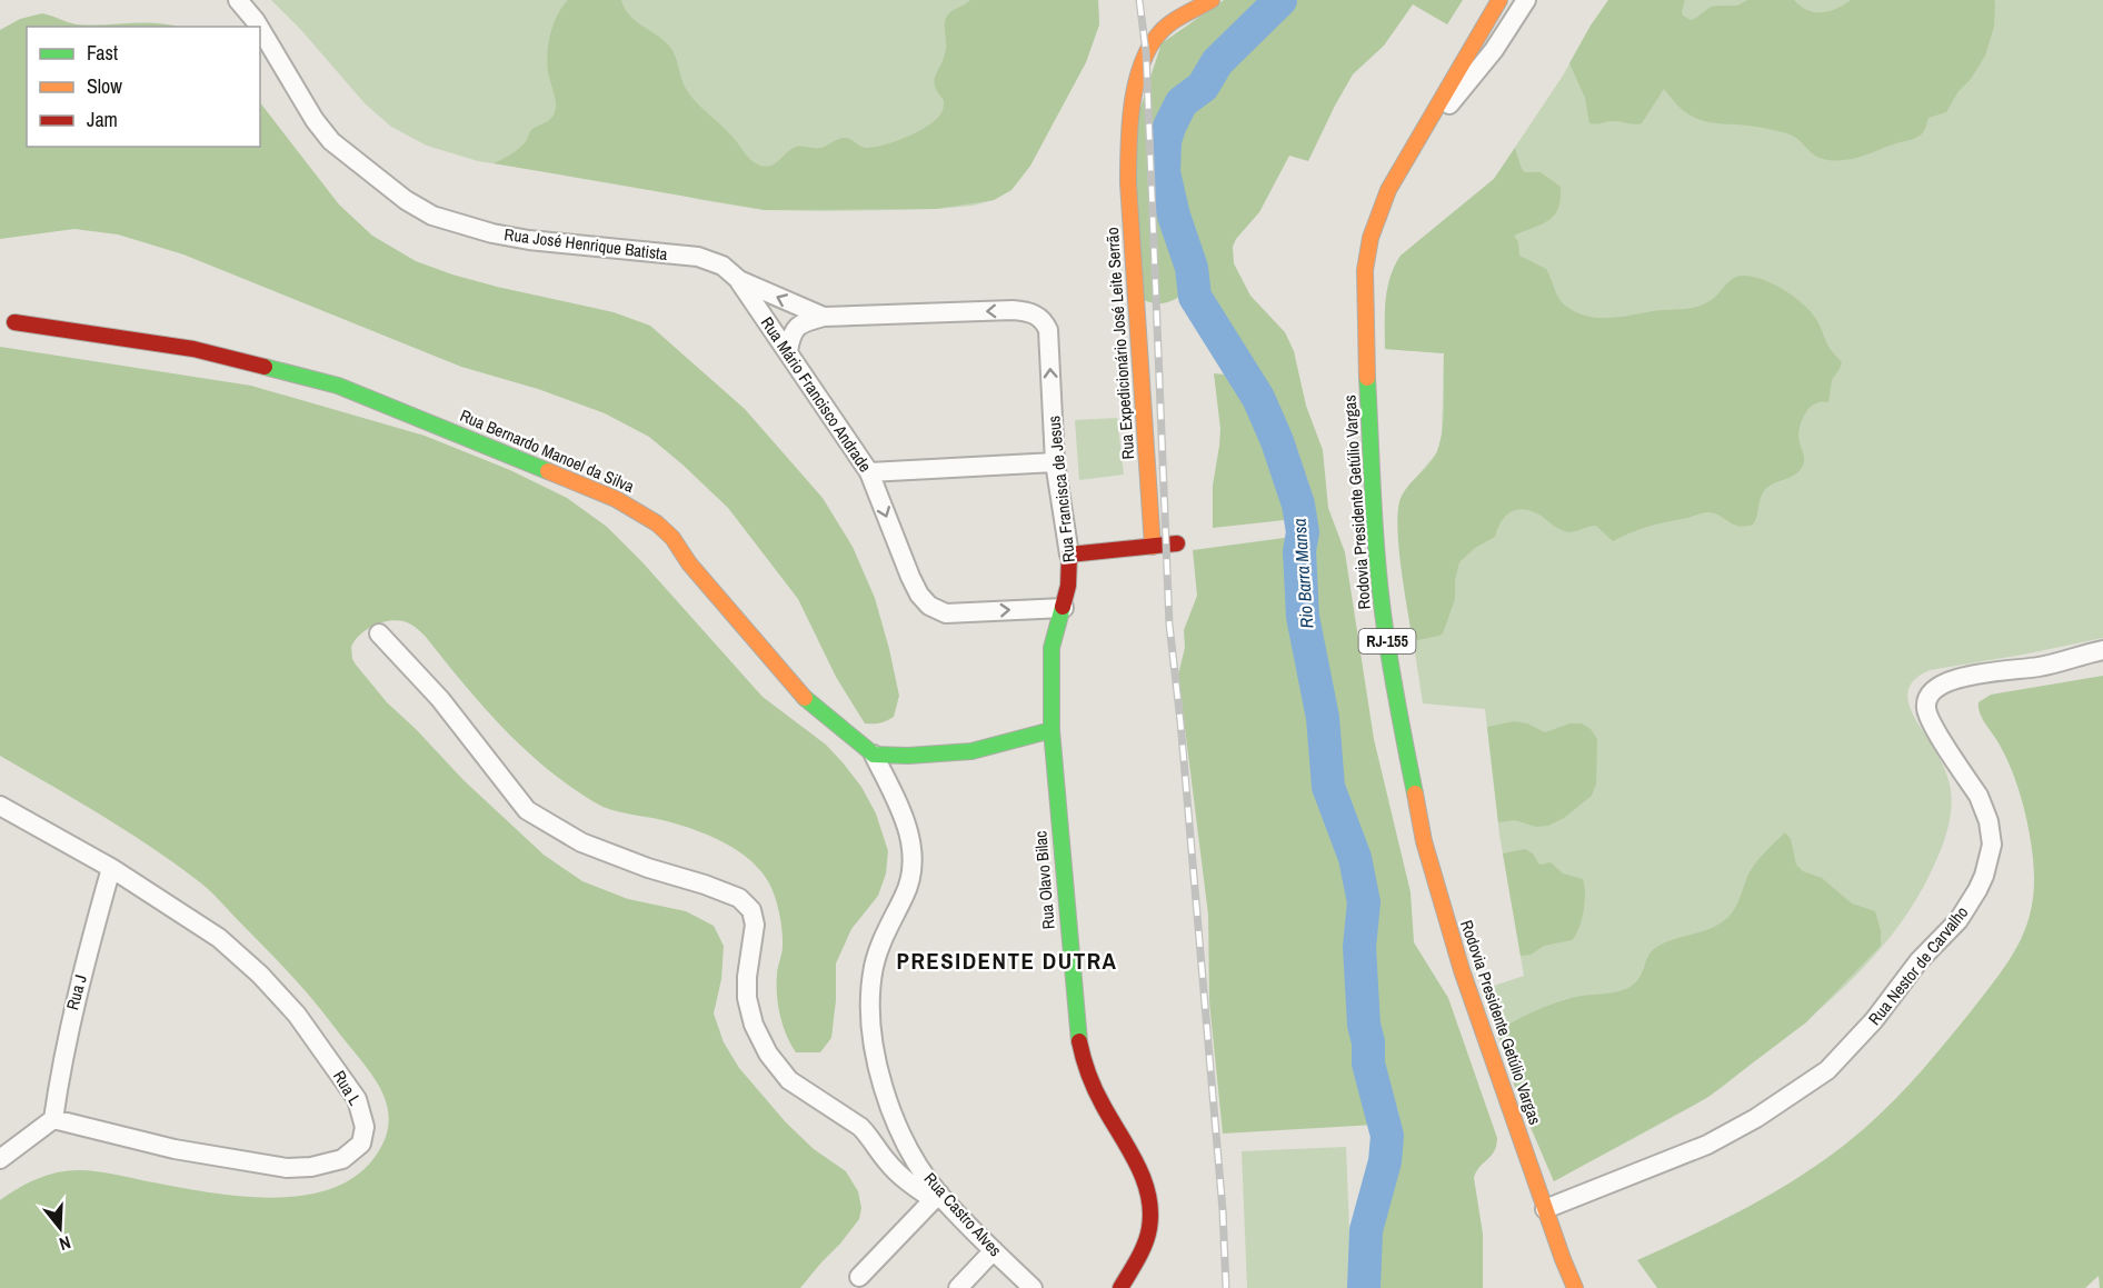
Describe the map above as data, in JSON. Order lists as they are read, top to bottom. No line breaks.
{"streets":{"street":["Rua José Henrique Batista","Rua Expedicionário José Leite Serrão","Rua Mário Francisco Andrade","Rua Bernardo Manoel da Silva","Rua Francisca de Jesus","Rodovia Presidente Getúlio Vargas","RJ-155","Rua Olavo Bilac","Rua Nestor de Carvalho","Rua J","Rua L","Rua Castro Alves"]},"crossings":[["Rua José Henrique Batista","Rua Mário Francisco Andrade"],["Rua José Henrique Batista","Rua Francisca de Jesus"],["Rua Mário Francisco Andrade","Rua Francisca de Jesus"],["Rua Mário Francisco Andrade","Rua Olavo Bilac"],["Rua Bernardo Manoel da Silva","Rua Castro Alves"],["Rua Francisca de Jesus","Rua Olavo Bilac"],["Rodovia Presidente Getúlio Vargas","Rua Nestor de Carvalho"],["Rua J","Rua L"]],"one_way":["Rua Mário Francisco Andrade","Rua Francisca de Jesus"],"districts":["PRESIDENTE DUTRA"],"water":["Rio Barra Mansa"],"legend":["Fast","Slow","Jam"],"north":"bottom"}
